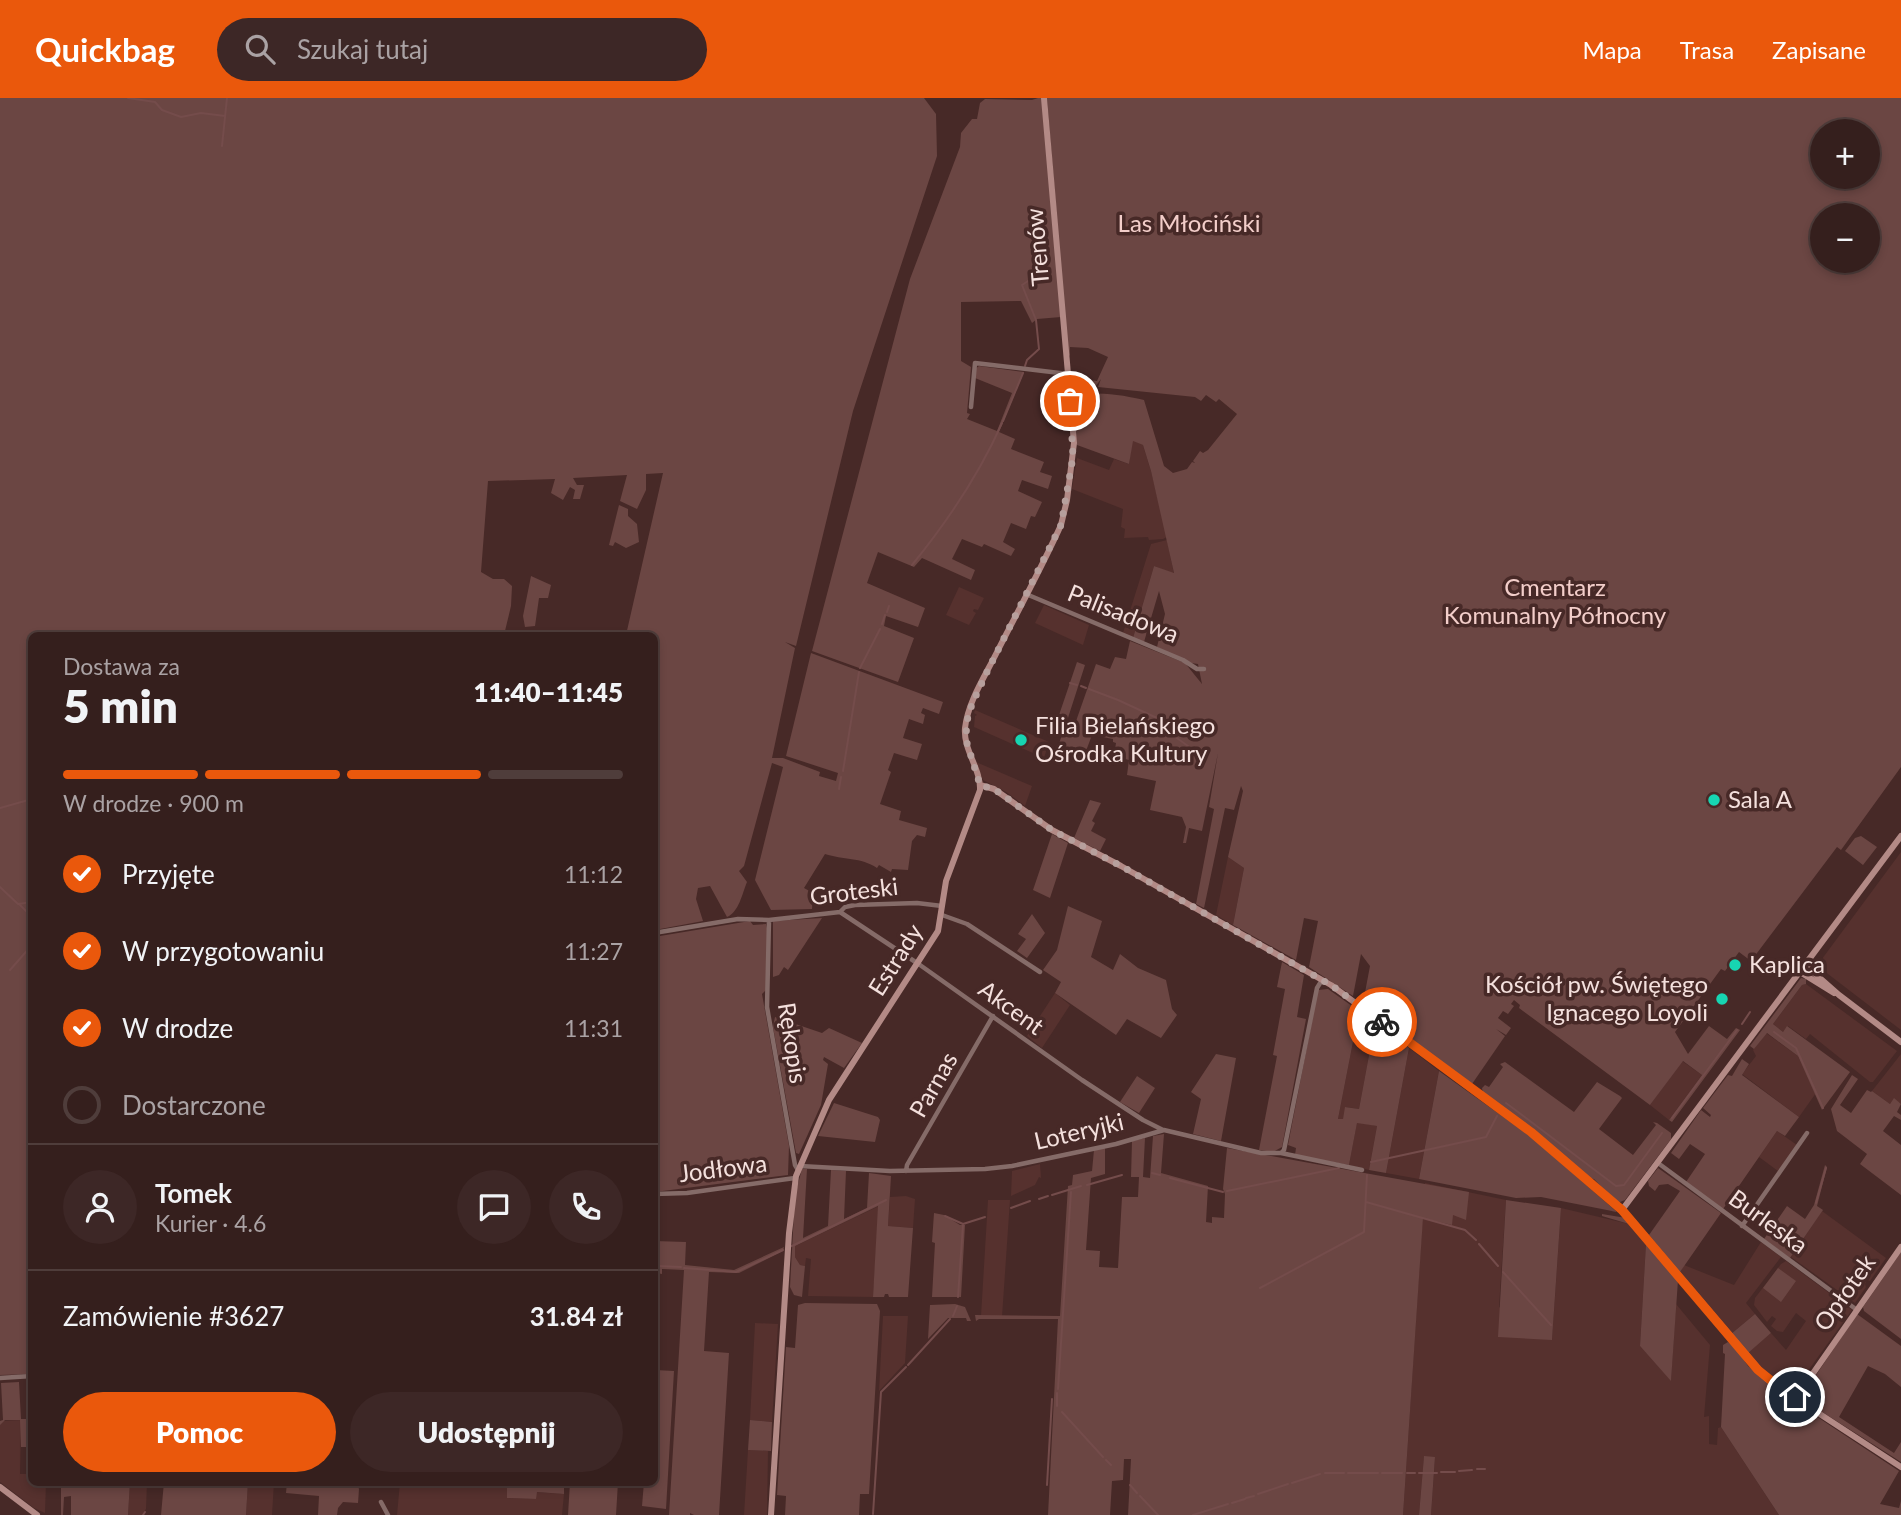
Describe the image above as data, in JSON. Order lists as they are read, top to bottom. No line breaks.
{"streets":{"street":["Trenów","Palisadowa","Groteski","Estrady","Akcent","Rękopis","Parnas","Loteryjki","Jodłowa","Burleska","Opłotek"]},"crossings":[["Trenów","Palisadowa"],["Groteski","Estrady"],["Groteski","Akcent"],["Groteski","Rękopis"],["Estrady","Akcent"],["Estrady","Rękopis"],["Estrady","Loteryjki"],["Estrady","Jodłowa"],["Akcent","Parnas"],["Akcent","Loteryjki"],["Rękopis","Loteryjki"],["Parnas","Loteryjki"],["Burleska","Opłotek"]],"parks":["Las Młociński","Cmentarz Komunalny Północny"],"places":["Filia Bielańskiego Ośrodka Kultury","Sala A","Kaplica","Kościół pw. Świętego Ignacego Loyoli"],"page":{"header":"Quickbag","search":"Szukaj tutaj","nav":["Mapa","Trasa","Zapisane"],"map_buttons":["+","−"],"heading":["5 min","Dostawa za","11:40–11:45"],"panel":["Tomek","Kurier · 4.6","Zamówienie #3627","31.84 zł"],"bar":"W drodze · 900 m","list":[["Przyjęte","11:12"],["W przygotowaniu","11:27"],["W drodze","11:31"],"Dostarczone"],"buttons":["Pomoc","Udostępnij"]}}
